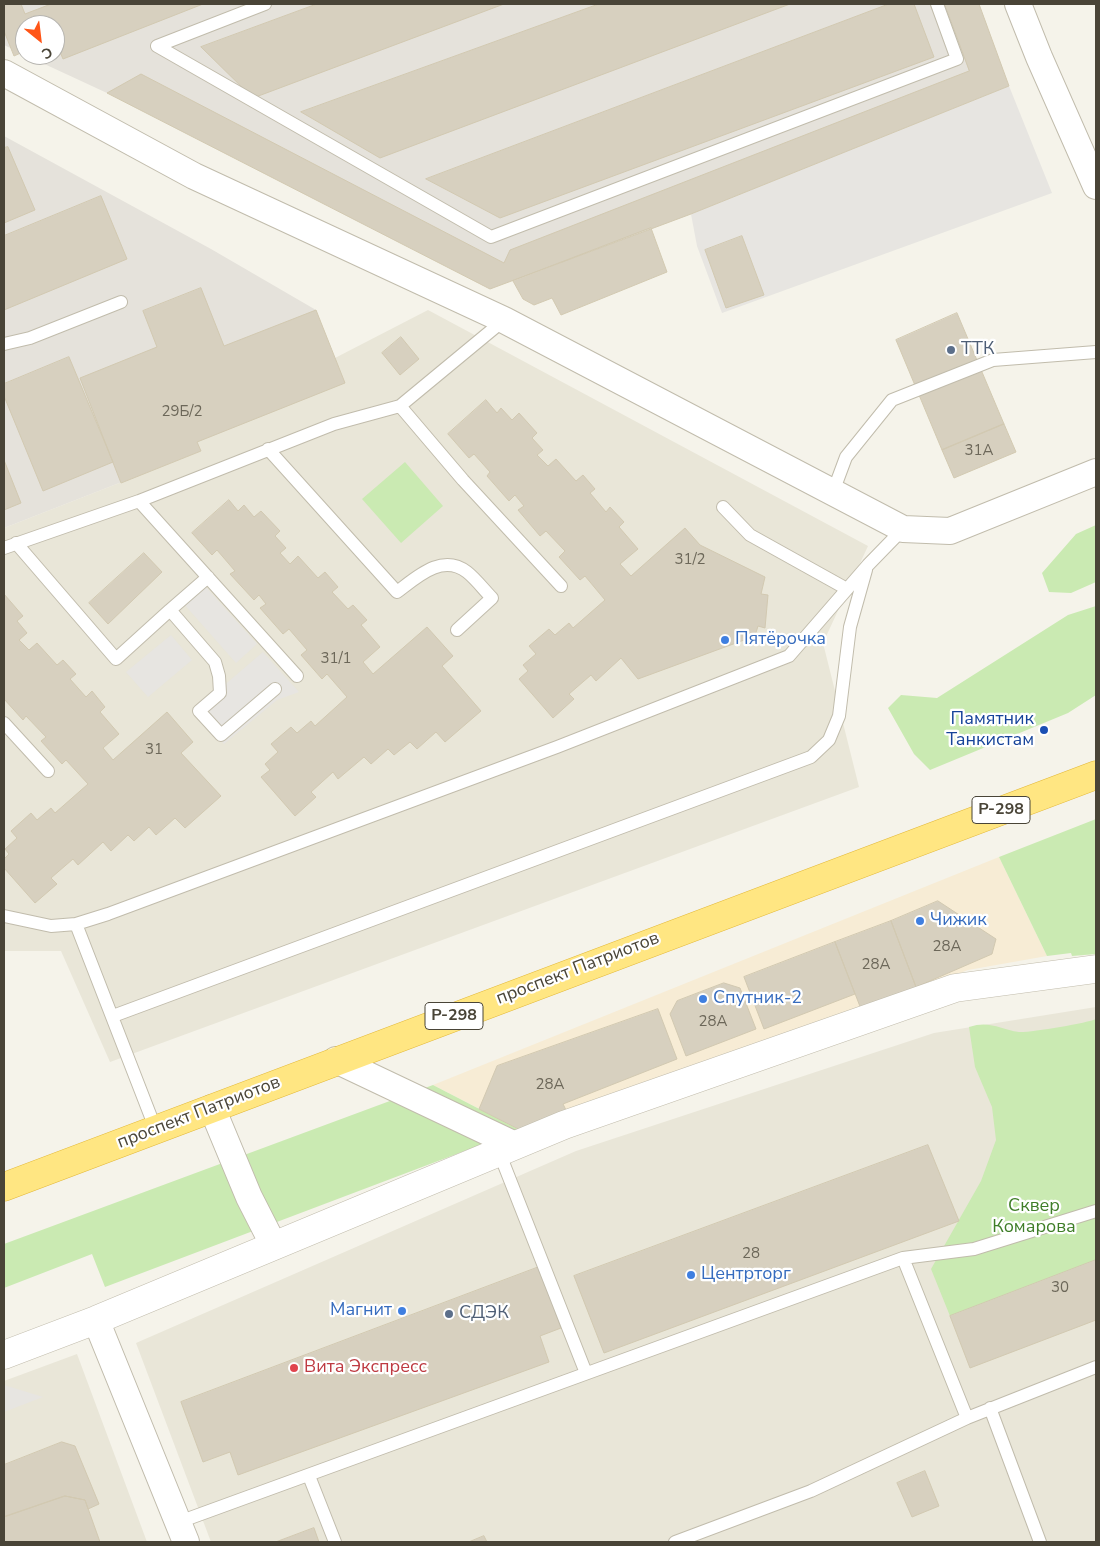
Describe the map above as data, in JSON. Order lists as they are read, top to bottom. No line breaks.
{"streets":{"highway":["Р-298","проспект Патриотов"]},"parks":["Сквер Комарова"],"places":["ТТК","Пятёрочка","Памятник Танкистам","Чижик","Спутник-2","Центрторг","Магнит","СДЭК","Вита Экспресс"],"house_numbers":["29Б/2","31А","31/2","31/1","31","28А","28А","28А","28А","28","30"],"north":"bottom right"}
